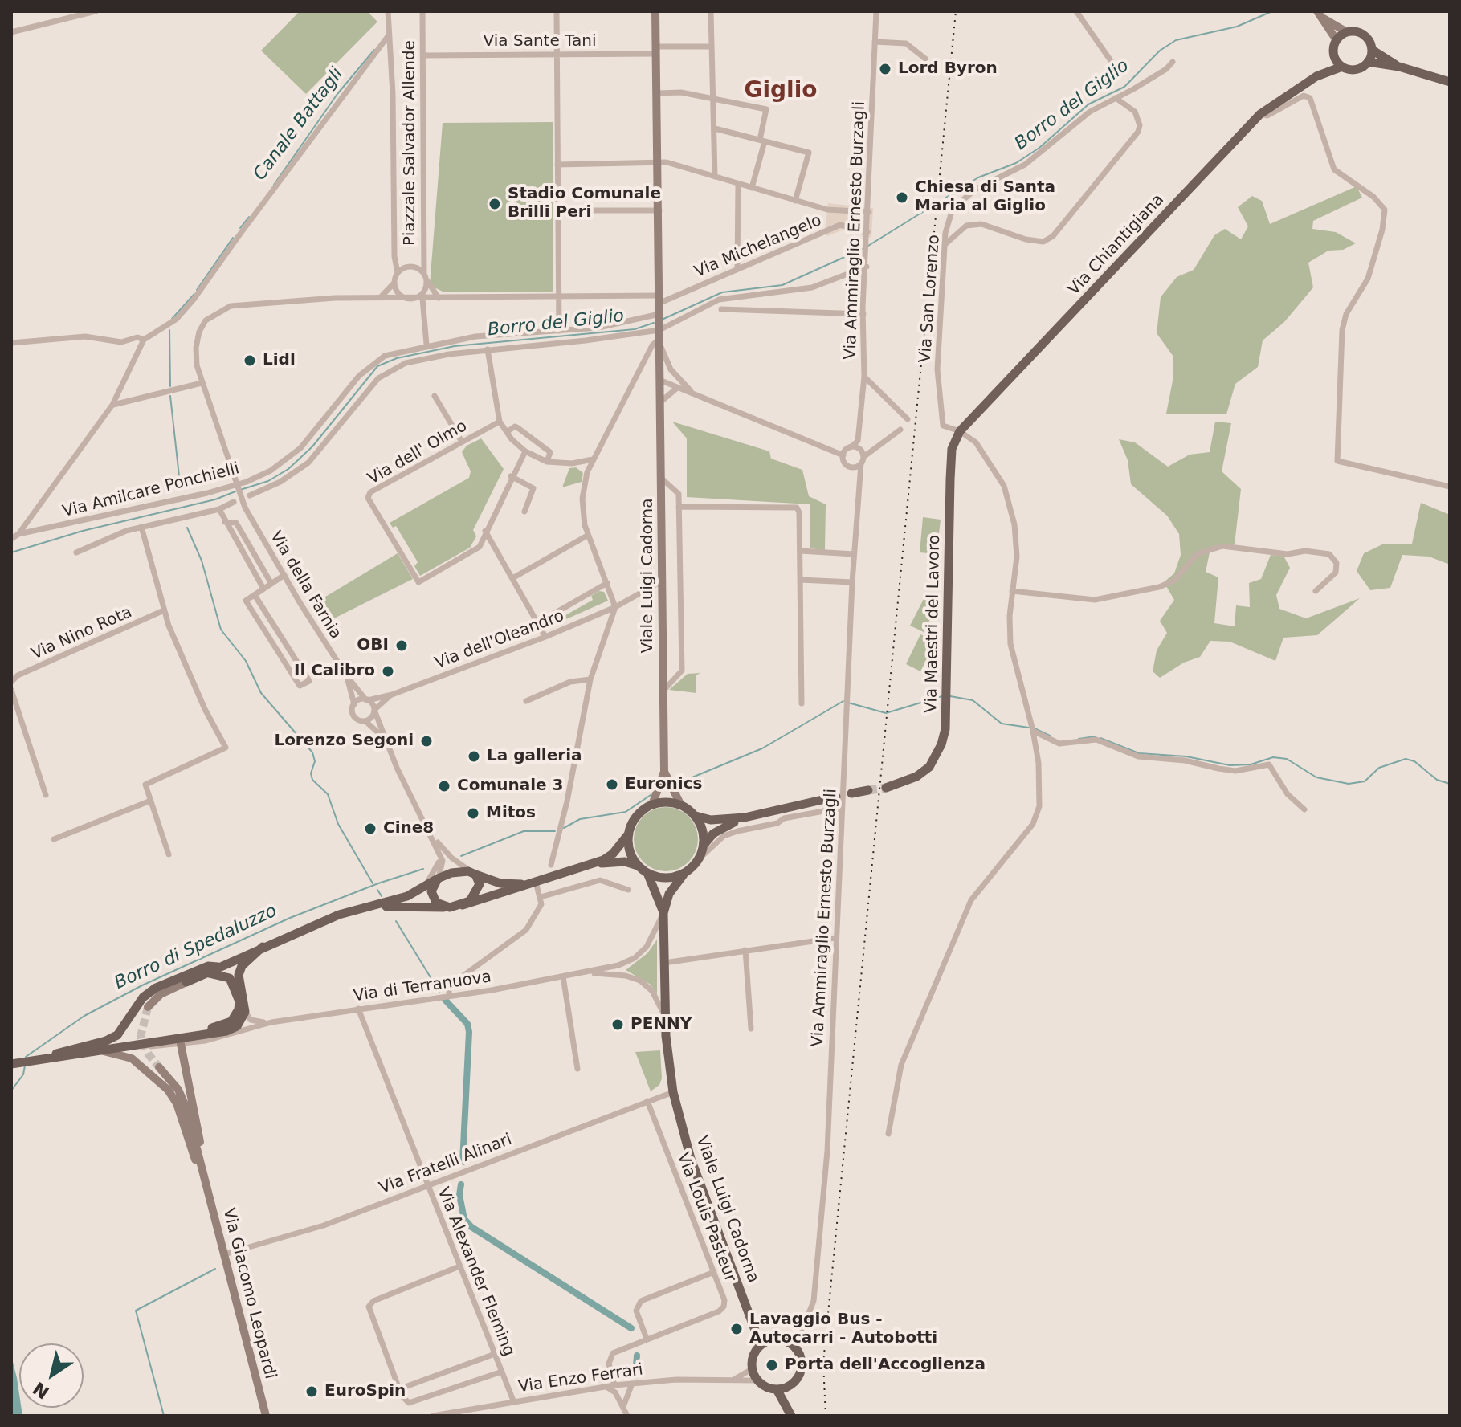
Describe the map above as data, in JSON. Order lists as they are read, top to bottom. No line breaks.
{"streets":{"main road":["Via Chiantigiana","Viale Luigi Cadorna","Via Maestri del Lavoro"],"street":["Via Sante Tani","Piazzale Salvador Allende","Via Ammiraglio Ernesto Burzagli","Via Michelangelo","Via San Lorenzo","Via dell' Olmo","Via Amilcare Ponchielli","Via della Farnia","Via Nino Rota","Via dell'Oleandro","Via di Terranuova","Via Fratelli Alinari","Via Louis Pasteur","Via Alexander Fleming","Via Giacomo Leopardi","Via Enzo Ferrari"]},"crossings":[["Via Sante Tani","Piazzale Salvador Allende"],["Via Sante Tani","Viale Luigi Cadorna"],["Piazzale Salvador Allende","Via della Farnia"],["Via Ammiraglio Ernesto Burzagli","Via Michelangelo"],["Via Ammiraglio Ernesto Burzagli","Viale Luigi Cadorna"],["Via Ammiraglio Ernesto Burzagli","Via Enzo Ferrari"],["Via Chiantigiana","Via San Lorenzo"],["Via Chiantigiana","Via Maestri del Lavoro"],["Via Michelangelo","Viale Luigi Cadorna"],["Via Michelangelo","Via della Farnia"],["Via San Lorenzo","Via Maestri del Lavoro"],["Via Amilcare Ponchielli","Viale Luigi Cadorna"],["Viale Luigi Cadorna","Via della Farnia"],["Viale Luigi Cadorna","Via dell'Oleandro"],["Viale Luigi Cadorna","Via di Terranuova"],["Viale Luigi Cadorna","Via Fratelli Alinari"],["Viale Luigi Cadorna","Via Enzo Ferrari"],["Via della Farnia","Via dell'Oleandro"],["Via di Terranuova","Via Alexander Fleming"],["Via di Terranuova","Via Giacomo Leopardi"],["Via Fratelli Alinari","Via Louis Pasteur"],["Via Fratelli Alinari","Via Alexander Fleming"],["Via Fratelli Alinari","Via Giacomo Leopardi"],["Via Louis Pasteur","Via Enzo Ferrari"],["Via Alexander Fleming","Via Enzo Ferrari"]],"districts":["Giglio"],"water":["Borro del Giglio","Canale Battagli","Borro di Spedaluzzo"],"places":["Lord Byron","Chiesa di Santa Maria al Giglio","Stadio Comunale Brilli Peri","Lidl","OBI","Il Calibro","Lorenzo Segoni","La galleria","Euronics","Comunale 3","Mitos","Cine8","PENNY","Lavaggio Bus - Autocarri - Autobotti","Porta dell'Accoglienza","EuroSpin"],"north":"bottom left"}
